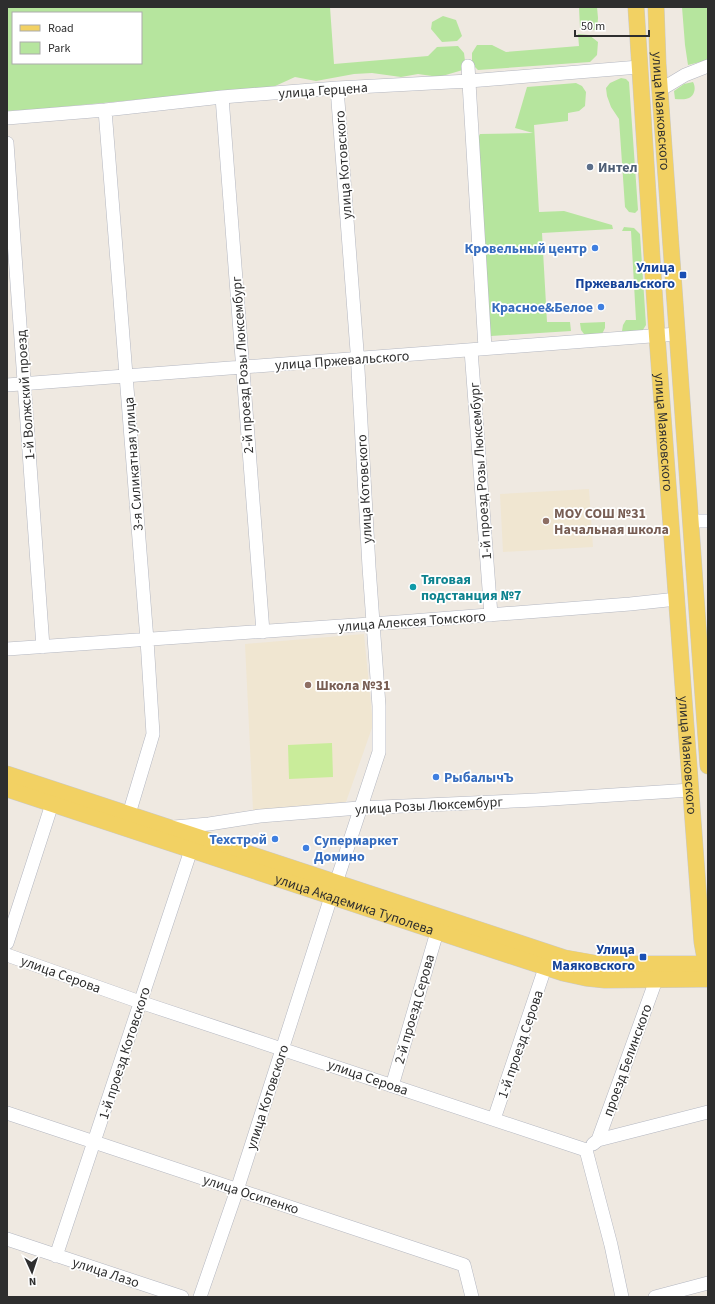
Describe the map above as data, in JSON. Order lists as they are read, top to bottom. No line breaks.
{"streets":{"main road":["улица Маяковского","улица Академика Туполева"],"street":["улица Герцена","улица Котовского","улица Пржевальского","2-й проезд Розы Люксембург","1-й Волжский проезд","3-я Силикатная улица","1-й проезд Розы Люксембург","улица Алексея Томского","улица Розы Люксембург","улица Серова","2-й проезд Серова","1-й проезд Серова","1-й проезд Котовского","проезд Белинского","улица Осипенко","улица Лазо"]},"crossings":[["улица Герцена","улица Маяковского"],["улица Герцена","улица Котовского"],["улица Герцена","2-й проезд Розы Люксембург"],["улица Герцена","3-я Силикатная улица"],["улица Маяковского","улица Пржевальского"],["улица Маяковского","улица Алексея Томского"],["улица Маяковского","улица Розы Люксембург"],["улица Маяковского","улица Академика Туполева"],["улица Котовского","улица Пржевальского"],["улица Котовского","улица Алексея Томского"],["улица Котовского","улица Розы Люксембург"],["улица Котовского","улица Академика Туполева"],["улица Котовского","улица Серова"],["улица Котовского","улица Осипенко"],["улица Пржевальского","2-й проезд Розы Люксембург"],["улица Пржевальского","1-й Волжский проезд"],["улица Пржевальского","3-я Силикатная улица"],["улица Пржевальского","1-й проезд Розы Люксембург"],["2-й проезд Розы Люксембург","улица Алексея Томского"],["1-й Волжский проезд","улица Алексея Томского"],["3-я Силикатная улица","улица Алексея Томского"],["3-я Силикатная улица","улица Академика Туполева"],["1-й проезд Розы Люксембург","улица Алексея Томского"],["улица Розы Люксембург","улица Академика Туполева"],["улица Академика Туполева","2-й проезд Серова"],["улица Академика Туполева","1-й проезд Серова"],["улица Академика Туполева","1-й проезд Котовского"],["улица Академика Туполева","проезд Белинского"],["улица Серова","2-й проезд Серова"],["улица Серова","1-й проезд Серова"],["улица Серова","1-й проезд Котовского"],["улица Серова","проезд Белинского"],["1-й проезд Котовского","улица Осипенко"],["1-й проезд Котовского","улица Лазо"]],"places":{"other":["Интел","Кровельный центр","Красное&Белое","МОУ СОШ №31 Начальная школа","Тяговая подстанция №7","Школа №31","РыбалычЪ","Техстрой","Супермаркет Домино"],"transit":["Улица Пржевальского","Улица Маяковского"]},"legend":["Road","Park"],"scale_bar":"50 m","north":"bottom"}
